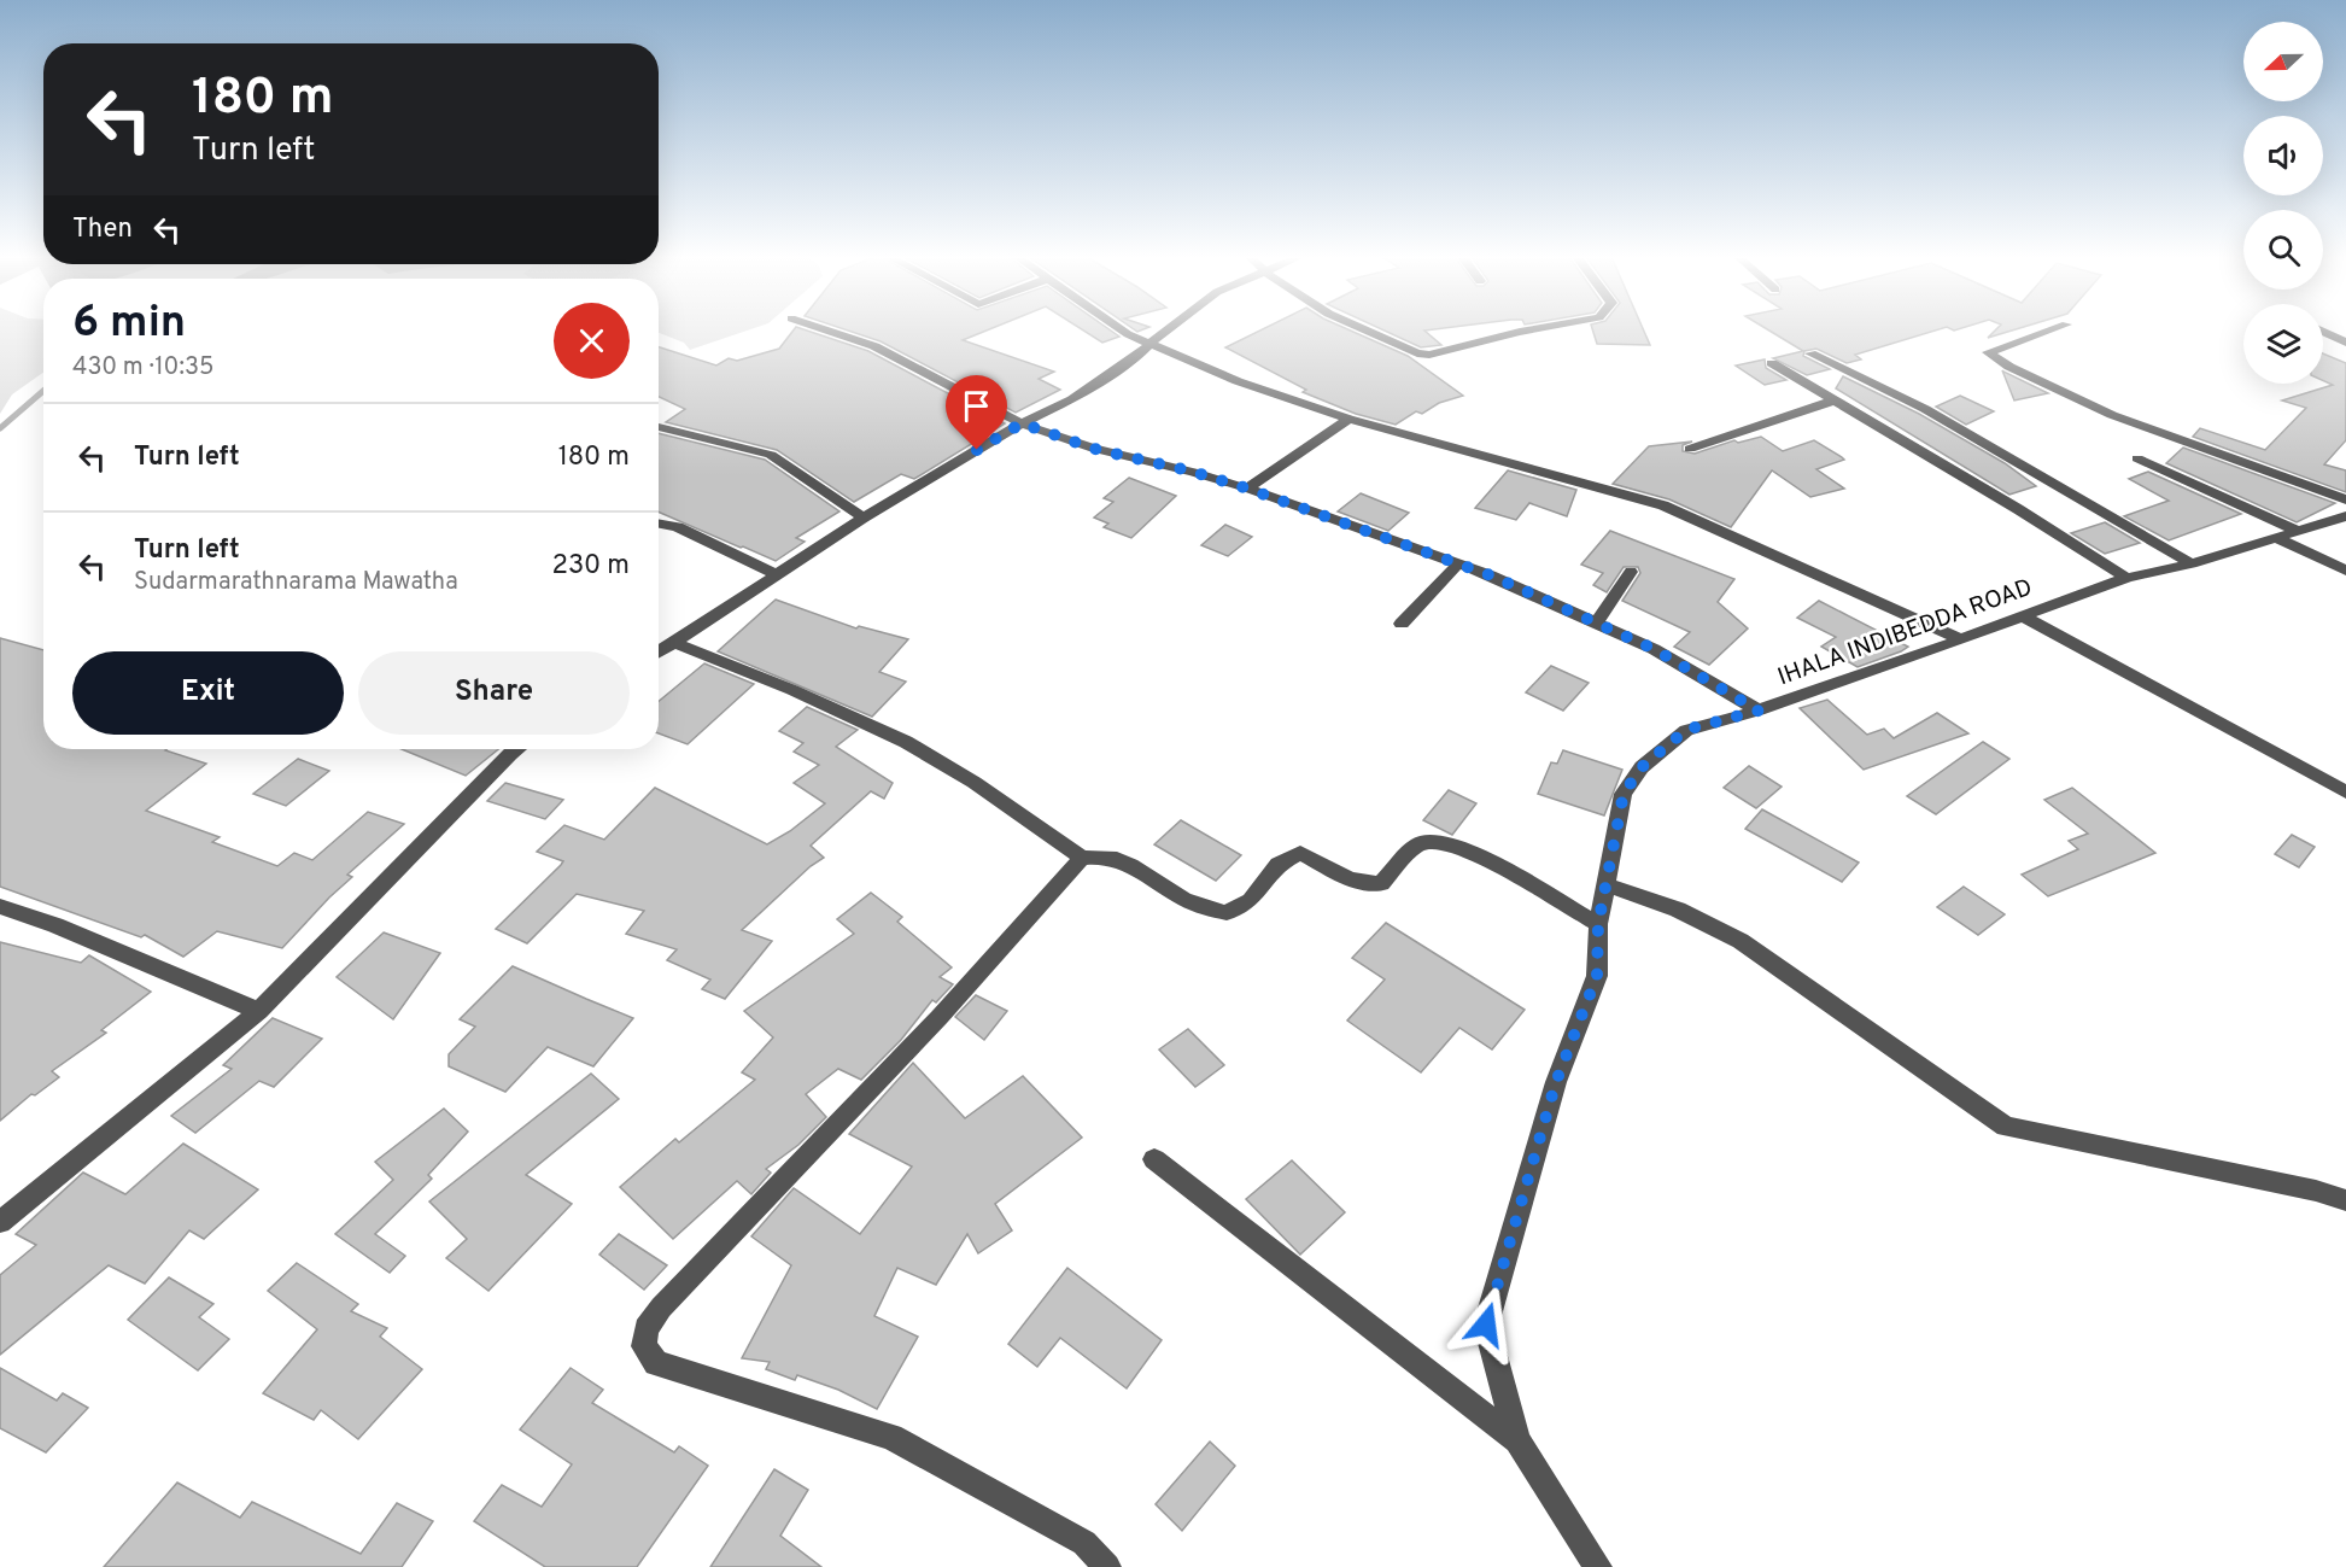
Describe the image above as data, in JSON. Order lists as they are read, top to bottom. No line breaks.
{"streets":{"street":["IHALA INDIBEDDA ROAD"]},"north":"left","page":{"turn":["180 m","Turn left"],"then":"Then","heading":["6 min","430 m · 10:35"],"list":[{"name":"Turn left","value":"180 m"},{"name":"Turn left","note":"Sudarmarathnarama Mawatha","value":"230 m"}],"buttons":["Exit","Share"]}}
